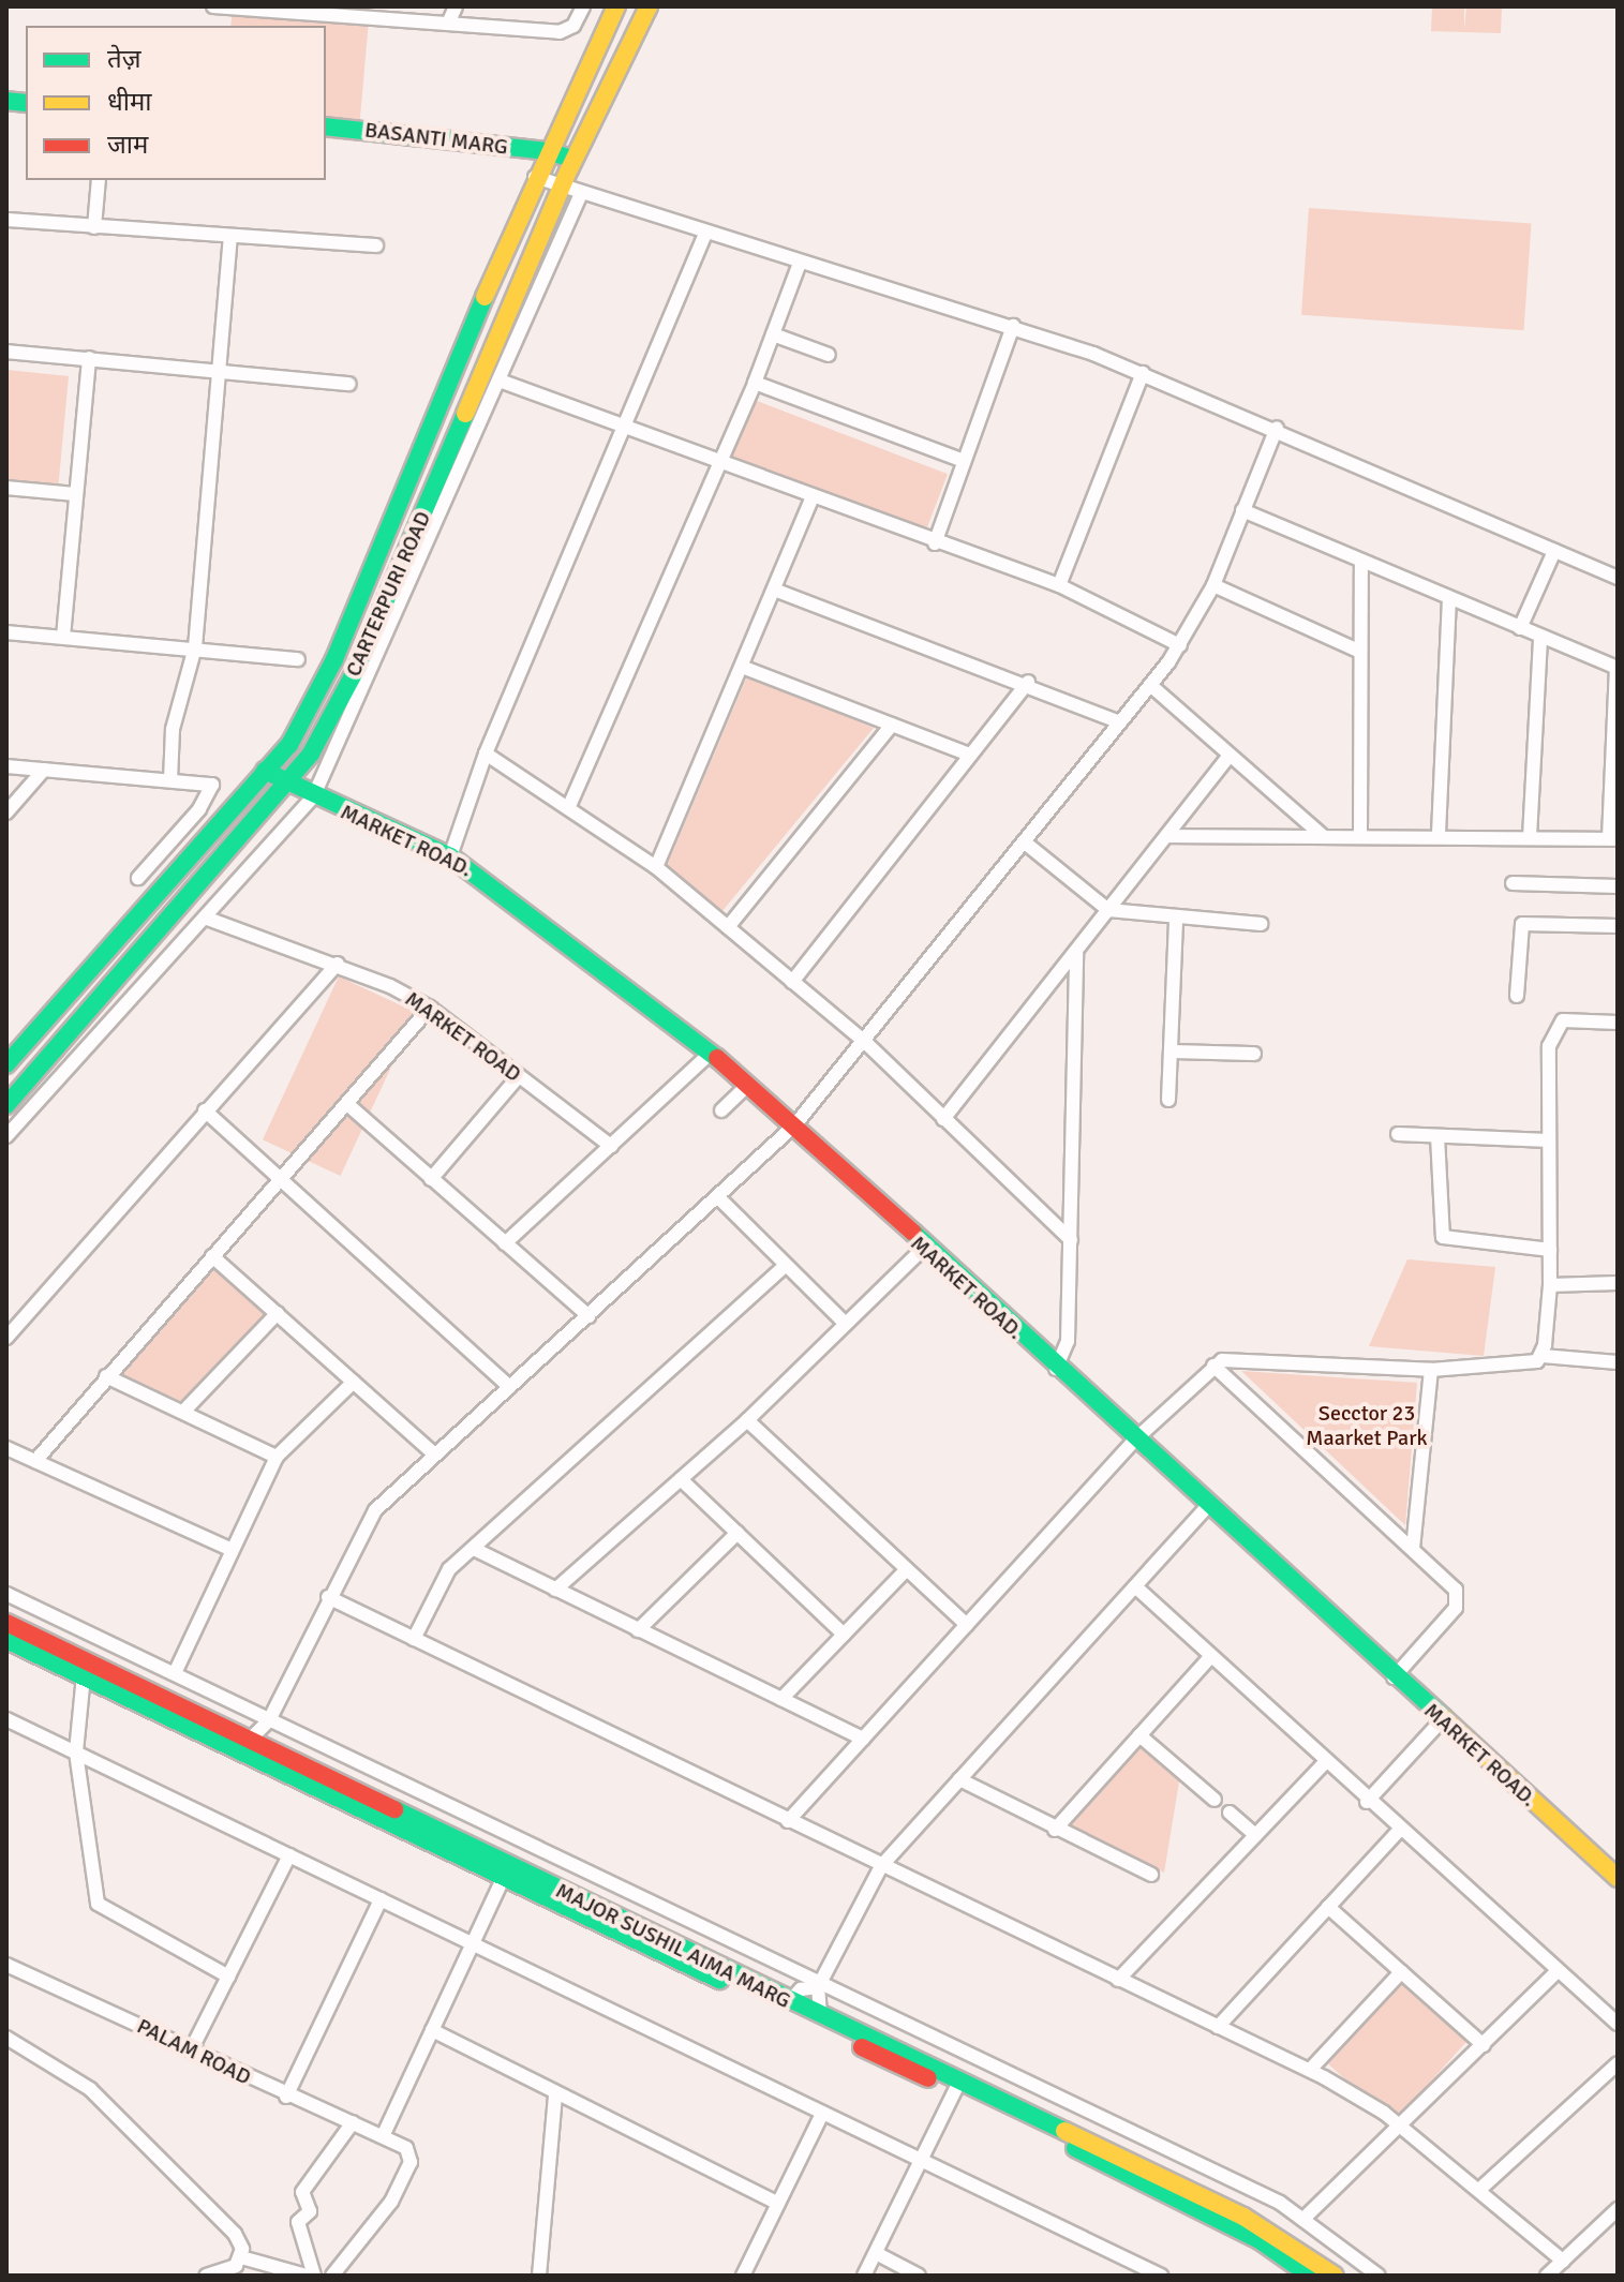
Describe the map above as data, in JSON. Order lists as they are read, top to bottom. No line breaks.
{"streets":{"street":["BASANTI MARG","CARTERPURI ROAD","MARKET ROAD.","MARKET ROAD","MAJOR SUSHIL AIMA MARG","PALAM ROAD"]},"crossings":[["BASANTI MARG","CARTERPURI ROAD"],["CARTERPURI ROAD","MARKET ROAD."]],"parks":["Secctor 23 Maarket Park"],"legend":["तेज़","धीमा","जाम"]}
